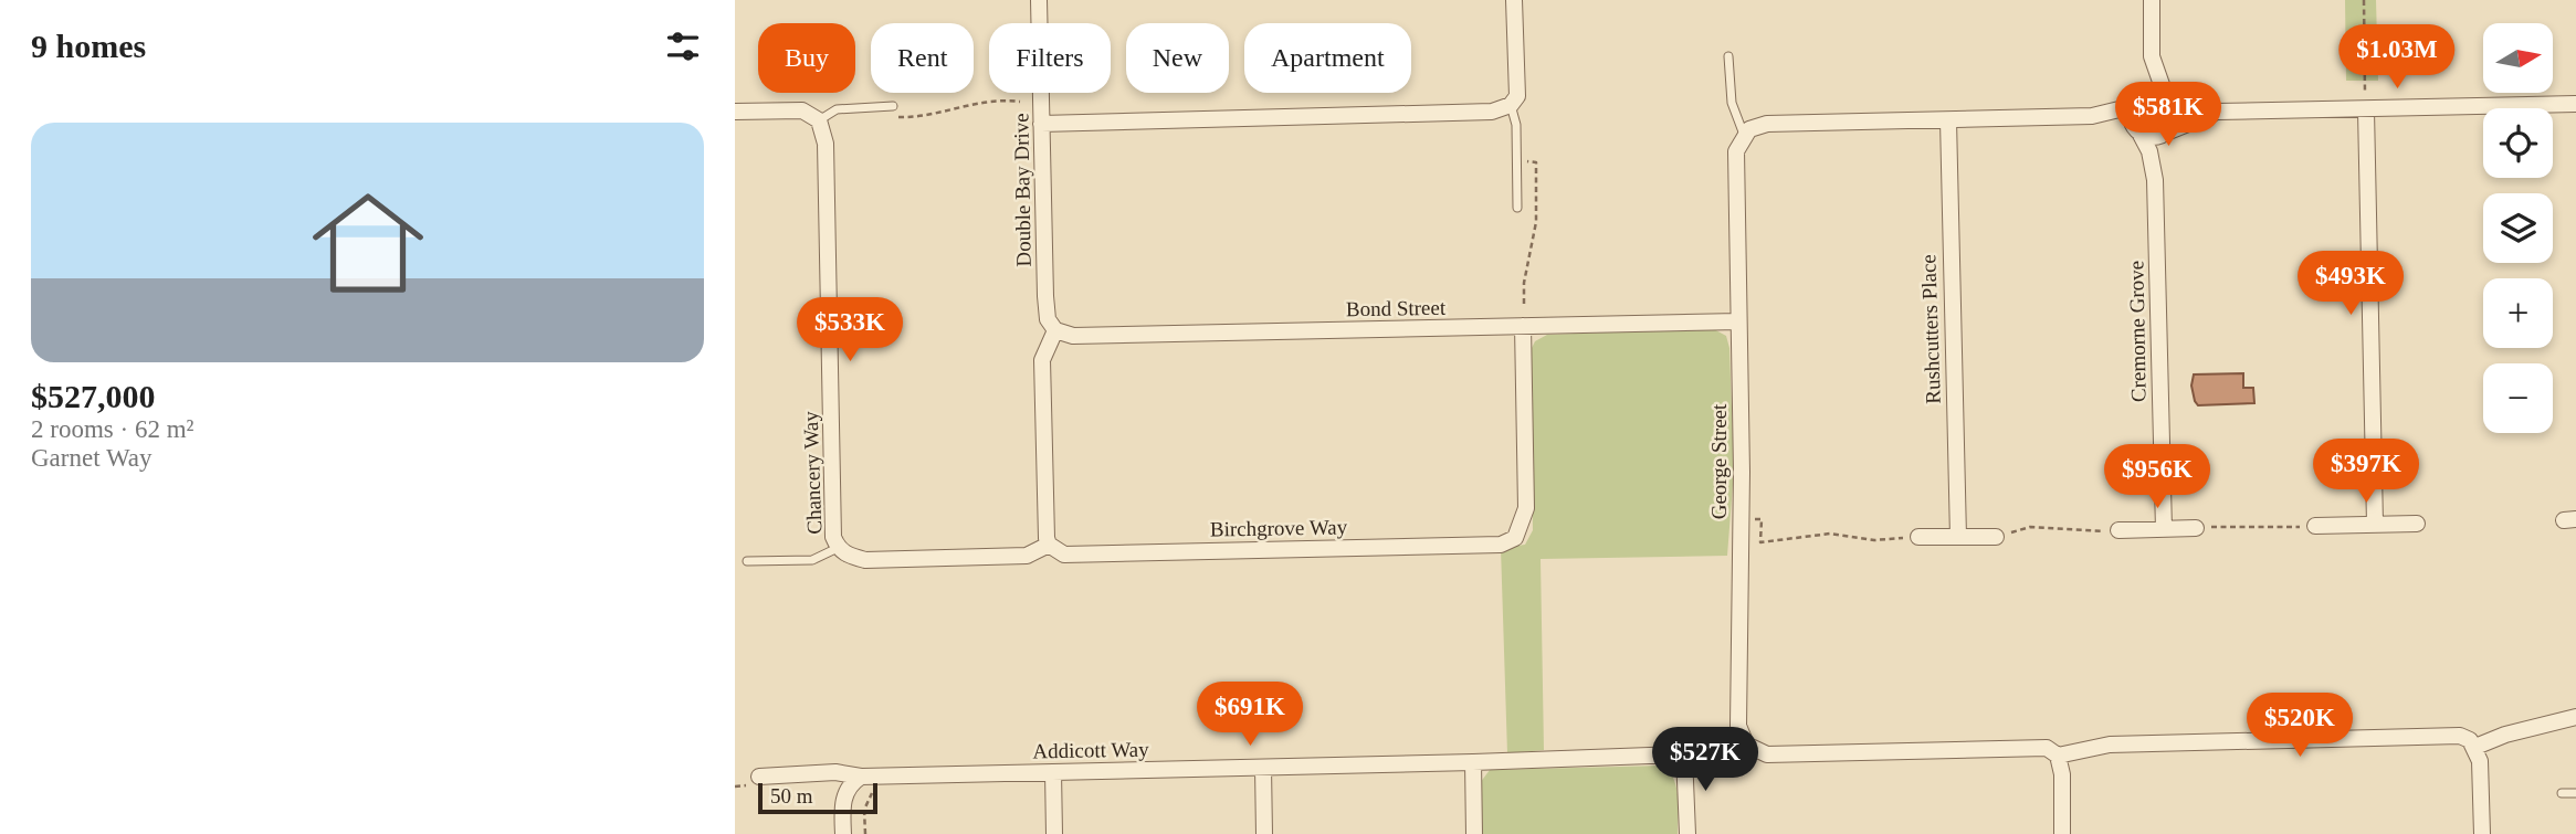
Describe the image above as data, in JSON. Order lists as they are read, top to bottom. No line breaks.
{"streets":{"street":["Double Bay Drive","Bond Street","Rushcutters Place","Cremorne Grove","George Street","Chancery Way","Birchgrove Way","Addicott Way"]},"crossings":[["Double Bay Drive","Bond Street"],["Bond Street","George Street"],["Bond Street","Birchgrove Way"],["George Street","Addicott Way"],["Chancery Way","Birchgrove Way"]],"scale_bar":"50 m","north":"right","page":{"heading":"9 homes","map_buttons":["+","−"],"chip":["Buy","Rent","Filters","New","Apartment"],"price":["$1.03M","$581K","$493K","$533K","$397K","$956K","$691K","$520K","$527K"],"list":[{"name":"$527,000","note":"2 rooms · 62 m² · Garnet Way"}],"scale":"50 m"}}
